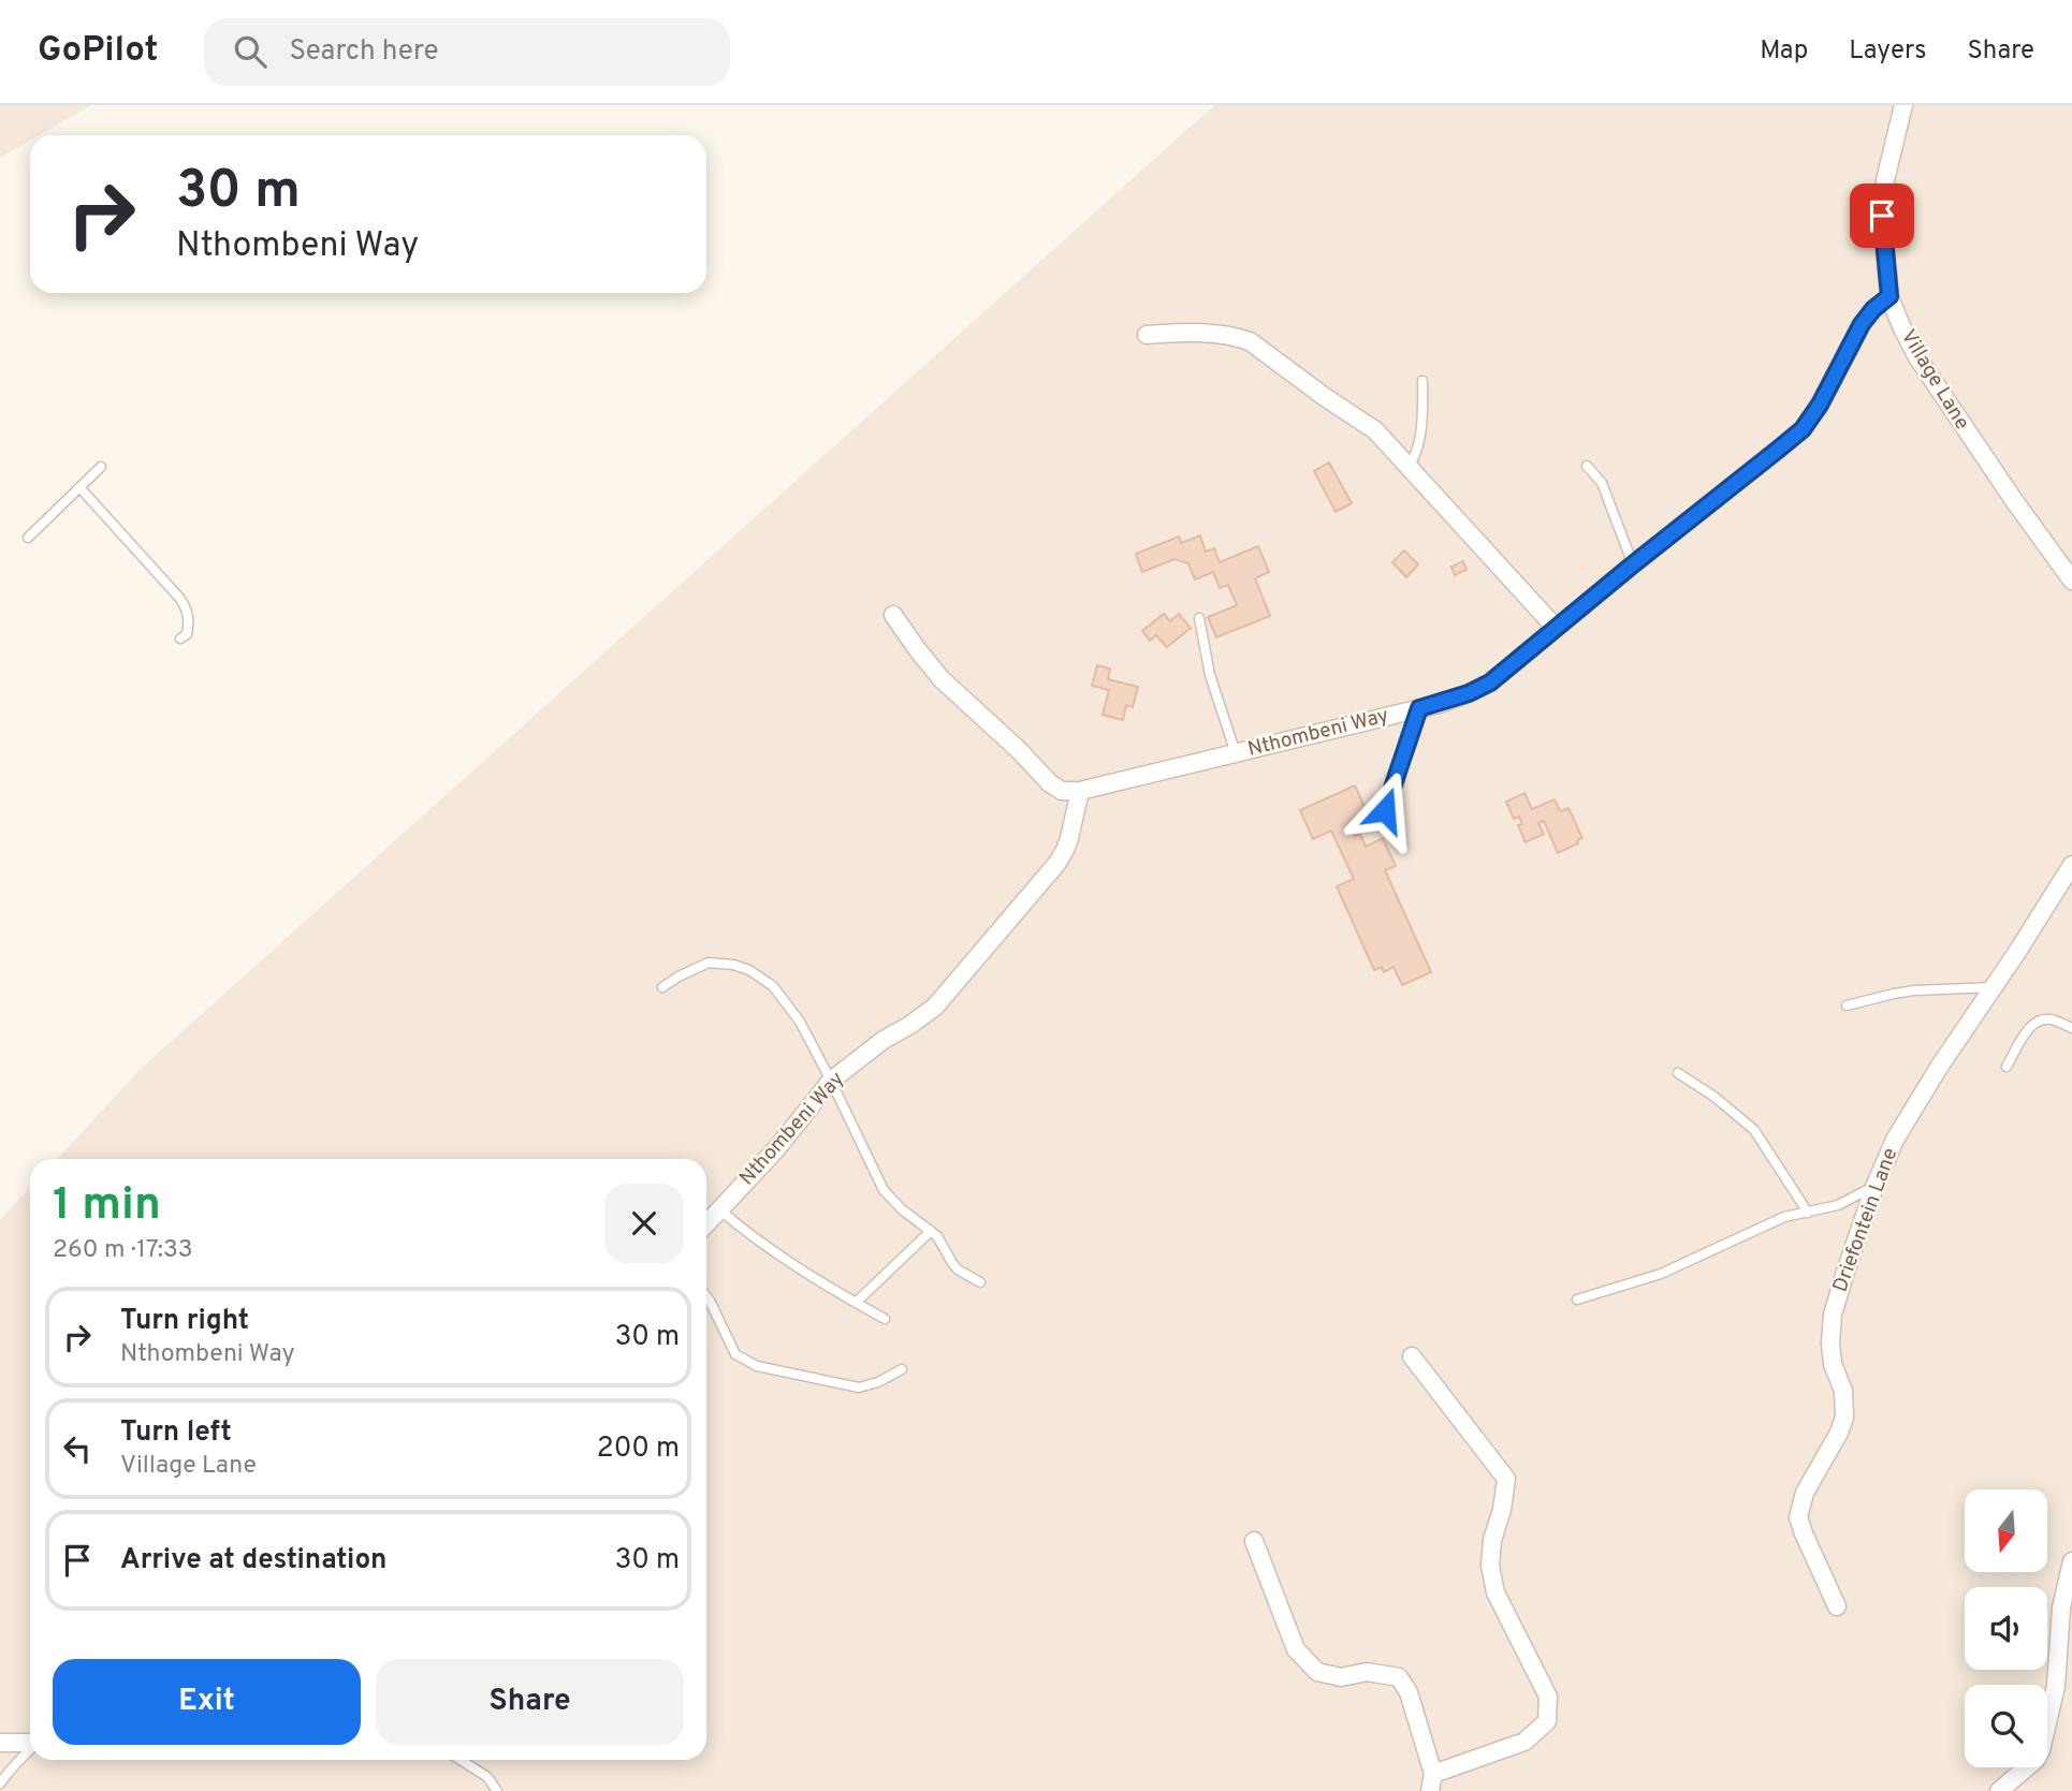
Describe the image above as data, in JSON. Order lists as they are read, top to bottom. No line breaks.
{"streets":{"street":["Village Lane","Nthombeni Way","Driefontein Lane"]},"crossings":[["Village Lane","Nthombeni Way"]],"north":"bottom","page":{"header":"GoPilot","search":"Search here","nav":["Map","Layers","Share"],"turn":["30 m","Nthombeni Way"],"heading":["1 min","260 m · 17:33"],"list":[{"name":"Turn right","note":"Nthombeni Way","value":"30 m"},{"name":"Turn left","note":"Village Lane","value":"200 m"},{"name":"Arrive at destination","value":"30 m"}],"buttons":["Exit","Share"]}}
